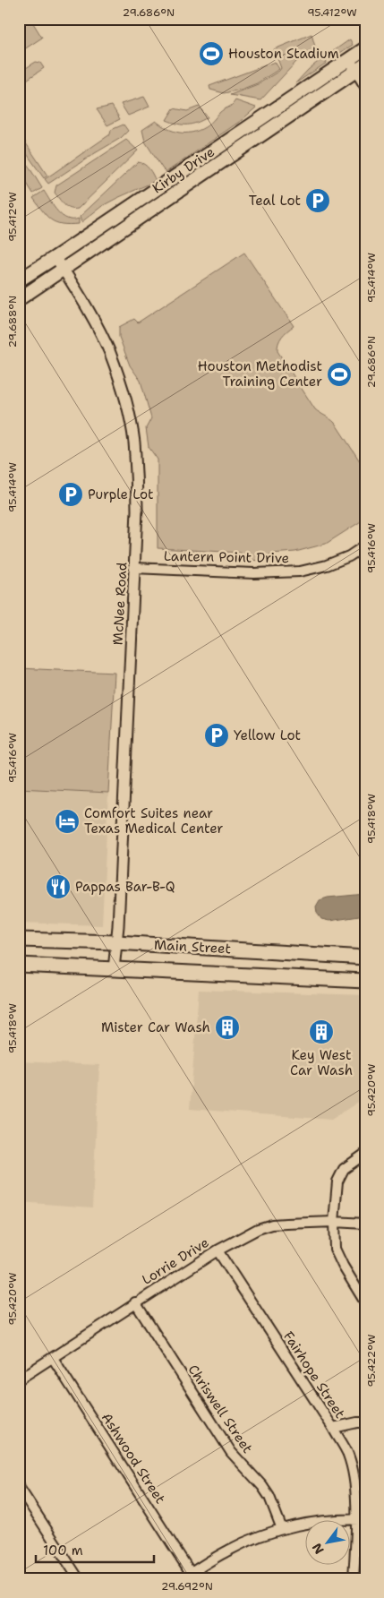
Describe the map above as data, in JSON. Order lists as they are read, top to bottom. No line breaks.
{"streets":{"main road":["Kirby Drive","Main Street"],"street":["Lantern Point Drive","McNee Road","Lorrie Drive","Fairhope Street","Chriswell Street","Ashwood Street"]},"crossings":[["Kirby Drive","McNee Road"],["Lantern Point Drive","McNee Road"],["McNee Road","Main Street"],["Lorrie Drive","Fairhope Street"],["Lorrie Drive","Chriswell Street"],["Lorrie Drive","Ashwood Street"]],"places":{"sports":["Houston Stadium","Houston Methodist Training Center"],"parking":["Teal Lot","Purple Lot","Yellow Lot"],"hotel":["Comfort Suites near Texas Medical Center"],"restaurant":["Pappas Bar-B-Q"],"building":["Mister Car Wash","Key West Car Wash"]},"scale_bar":"100 m","north":"bottom left","coordinates":["29.686°N","95.412°W","95.414°W","29.688°N","95.416°W","95.418°W","95.420°W","95.422°W","29.692°N"]}
